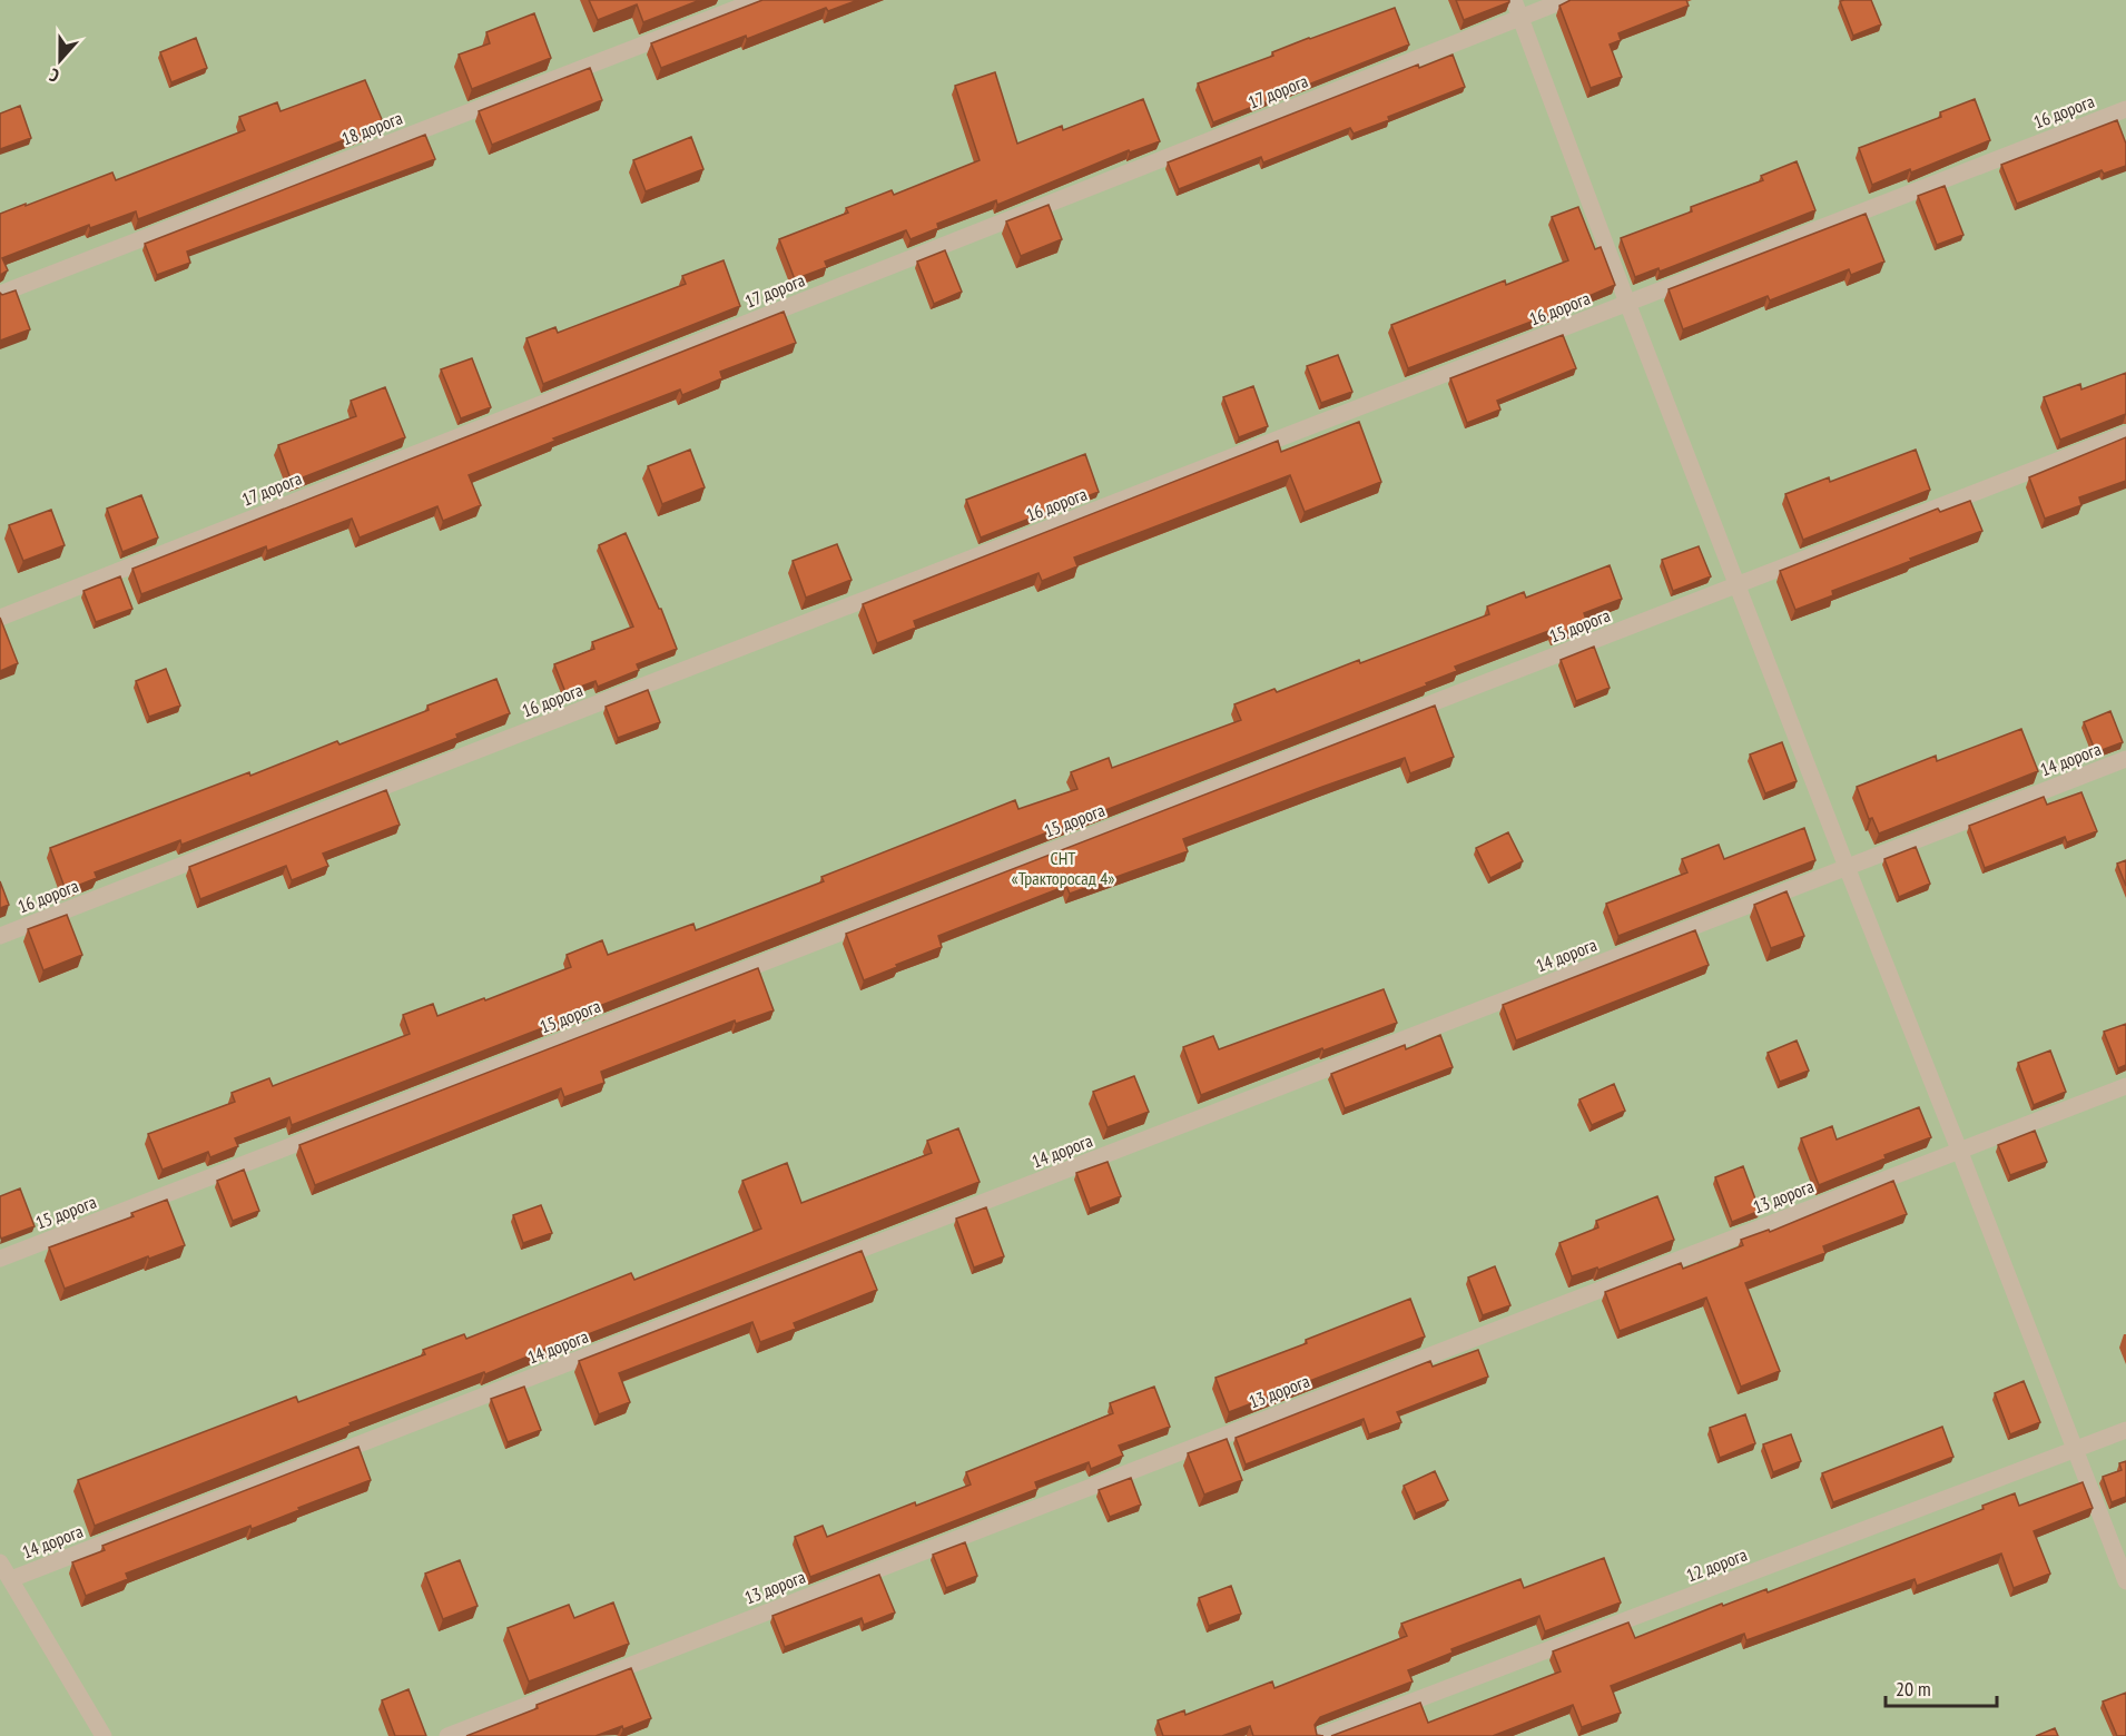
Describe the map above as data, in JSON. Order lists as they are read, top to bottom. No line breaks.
{"streets":{"street":["17 дорога","16 дорога","18 дорога","15 дорога","14 дорога","13 дорога","12 дорога"]},"parks":["СНТ «Тракторосад 4»"],"scale_bar":"20 m","north":"bottom"}
